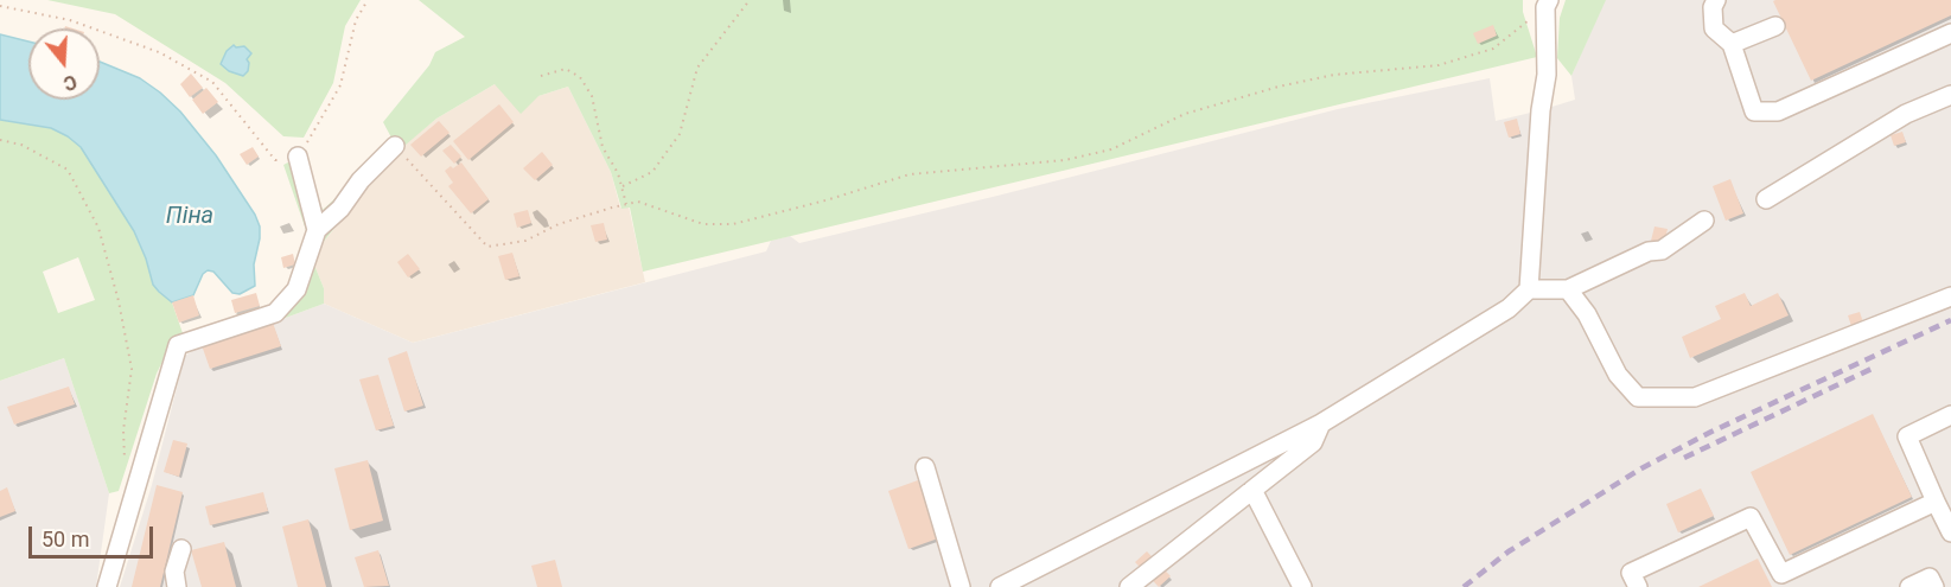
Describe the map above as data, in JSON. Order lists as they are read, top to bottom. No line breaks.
{"water":["Піна"],"scale_bar":"50 m","north":"bottom"}
